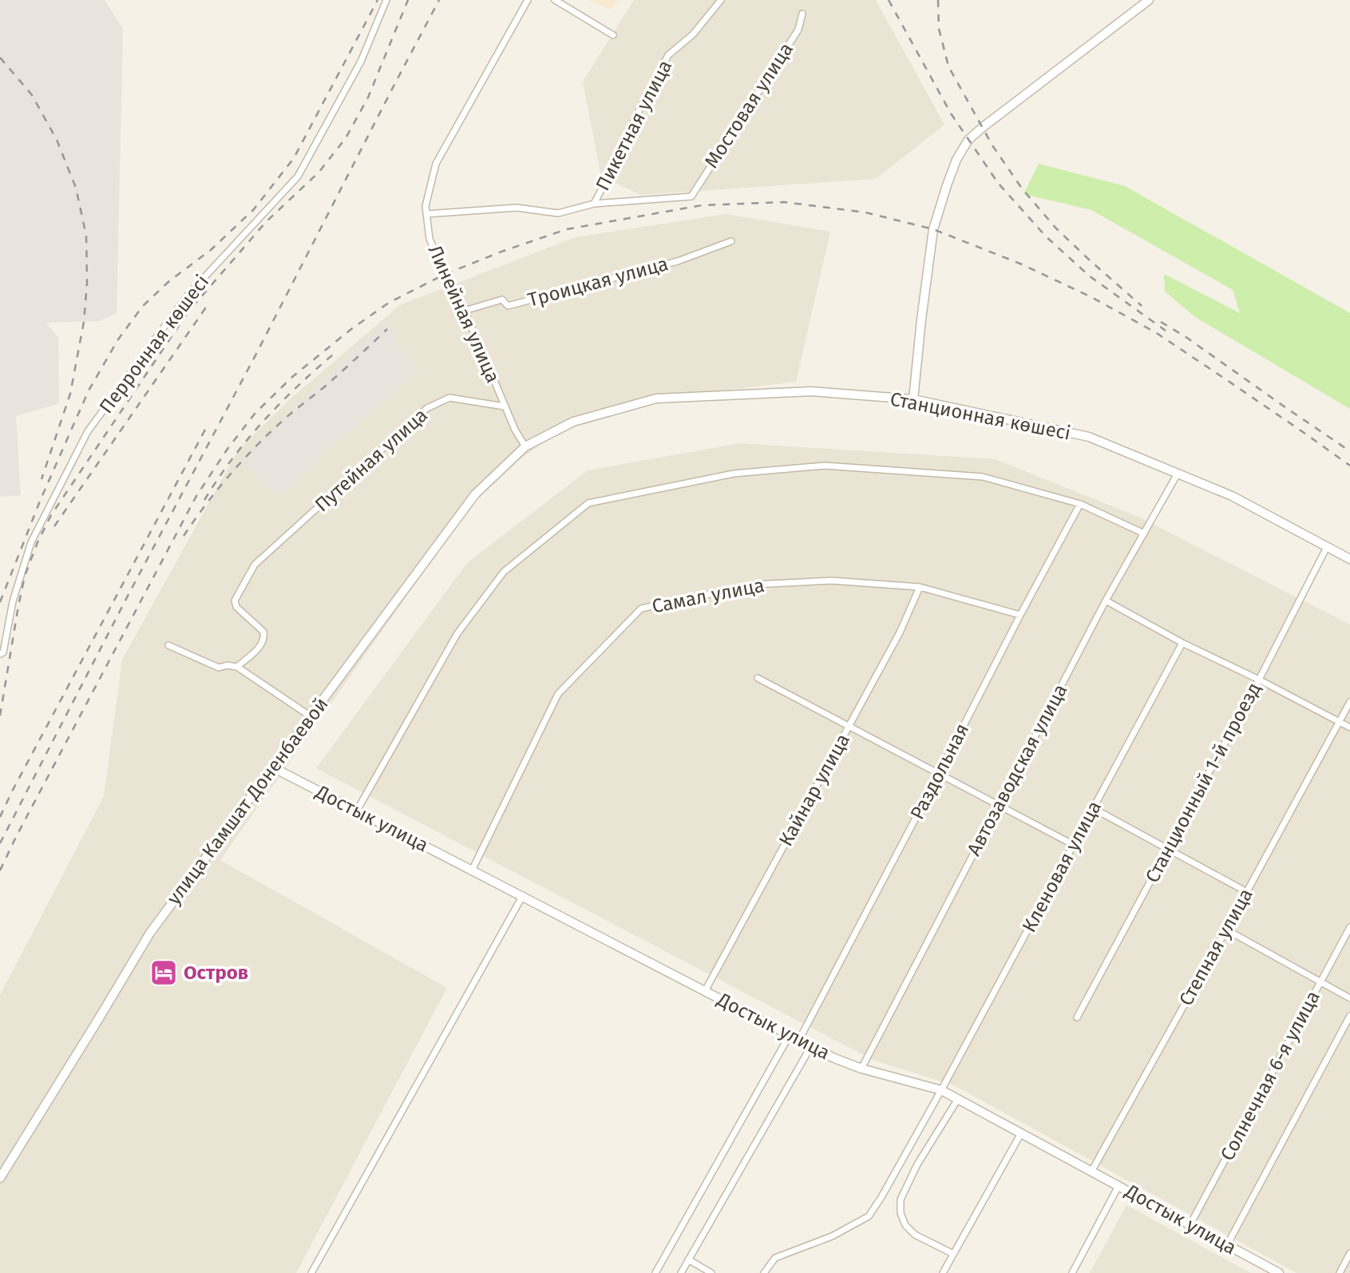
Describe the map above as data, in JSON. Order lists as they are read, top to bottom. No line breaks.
{"streets":{"street":["Мостовая улица","Пикетная улица","Троицкая улица","Линейная улица","Перронная көшесі","Станционная көшесі","Путейная улица","Самал улица","Автозаводская улица","Раздольная","Станционный 1-й проезд","Кайнар улица","улица Камшат Доненбаевой","Достык улица","Кленовая улица","Степная улица","Солнечная 6-я улица"]},"crossings":[["Мостовая улица","Пикетная улица"],["Троицкая улица","Линейная улица"],["Линейная улица","Станционная көшесі"],["Линейная улица","Путейная улица"],["Линейная улица","улица Камшат Доненбаевой"],["Станционная көшесі","Автозаводская улица"],["Станционная көшесі","Станционный 1-й проезд"],["Станционная көшесі","улица Камшат Доненбаевой"],["Самал улица","Раздольная"],["Самал улица","Кайнар улица"],["Самал улица","Достык улица"],["Автозаводская улица","Достык улица"],["Раздольная","Достык улица"],["Кайнар улица","Достык улица"],["улица Камшат Доненбаевой","Достык улица"],["Достык улица","Кленовая улица"],["Достык улица","Степная улица"],["Достык улица","Солнечная 6-я улица"]],"places":{"hotel":["Остров"]}}
